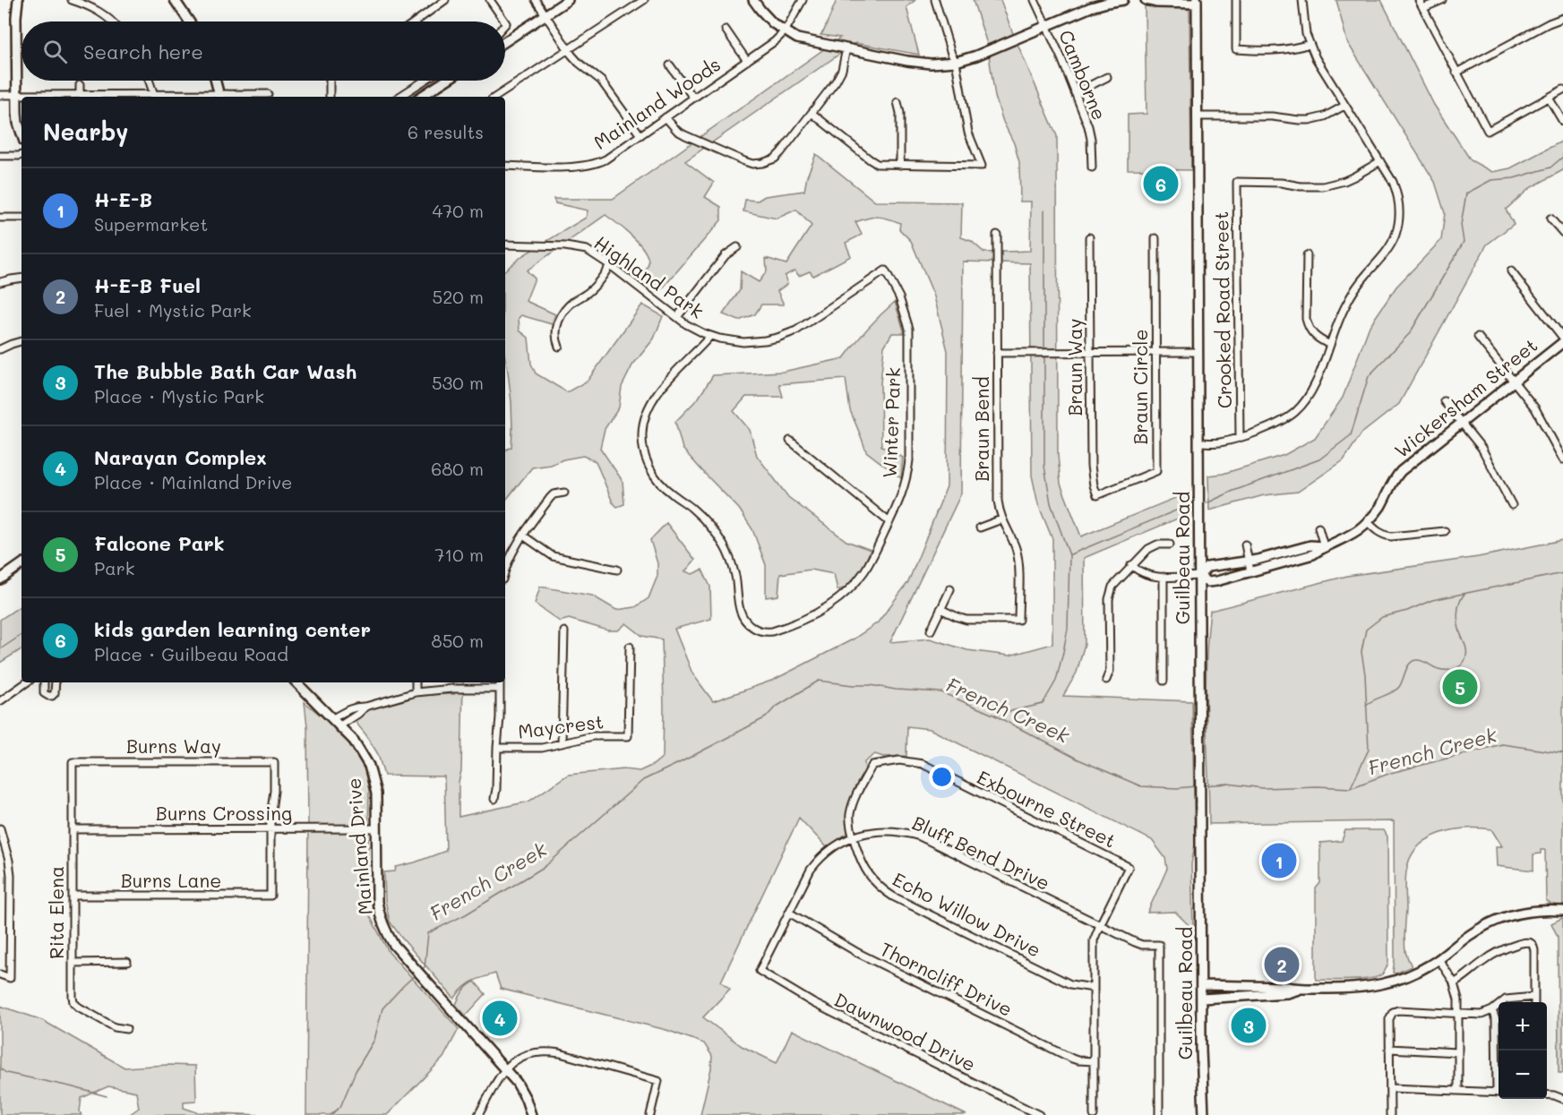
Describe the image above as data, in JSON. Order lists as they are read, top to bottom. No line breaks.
{"streets":{"main road":["Wickersham Street","Guilbeau Road","Mainland Drive"],"street":["Camborne","Mainland Woods","Highland Park","Crooked Road Street","Braun Way","Braun Circle","Winter Park","Braun Bend","Maycrest","Burns Way","Exbourne Street","Burns Crossing","Bluff Bend Drive","Burns Lane","Rita Elena","Echo Willow Drive","Thorncliff Drive","Dawnwood Drive"]},"crossings":[["Highland Park","Winter Park"],["Braun Way","Braun Circle"],["Wickersham Street","Guilbeau Road"],["Burns Way","Burns Crossing"],["Burns Way","Burns Lane"],["Burns Way","Rita Elena"],["Exbourne Street","Bluff Bend Drive"],["Exbourne Street","Echo Willow Drive"],["Burns Crossing","Mainland Drive"],["Burns Crossing","Burns Lane"],["Burns Crossing","Rita Elena"],["Bluff Bend Drive","Echo Willow Drive"],["Bluff Bend Drive","Thorncliff Drive"],["Bluff Bend Drive","Dawnwood Drive"],["Burns Lane","Rita Elena"]],"water":["French Creek"],"page":{"search":"Search here","heading":["Nearby","6 results"],"pins":["6","5","1","2","4","3"],"list":[{"mark":"1","name":"H-E-B","note":"Supermarket","value":"470 m"},{"mark":"2","name":"H-E-B Fuel","note":"Fuel · Mystic Park","value":"520 m"},{"mark":"3","name":"The Bubble Bath Car Wash","note":"Place · Mystic Park","value":"530 m"},{"mark":"4","name":"Narayan Complex","note":"Place · Mainland Drive","value":"680 m"},{"mark":"5","name":"Falcone Park","note":"Park","value":"710 m"},{"mark":"6","name":"kids garden learning center","note":"Place · Guilbeau Road","value":"850 m"}],"map_buttons":["+","−"]}}
